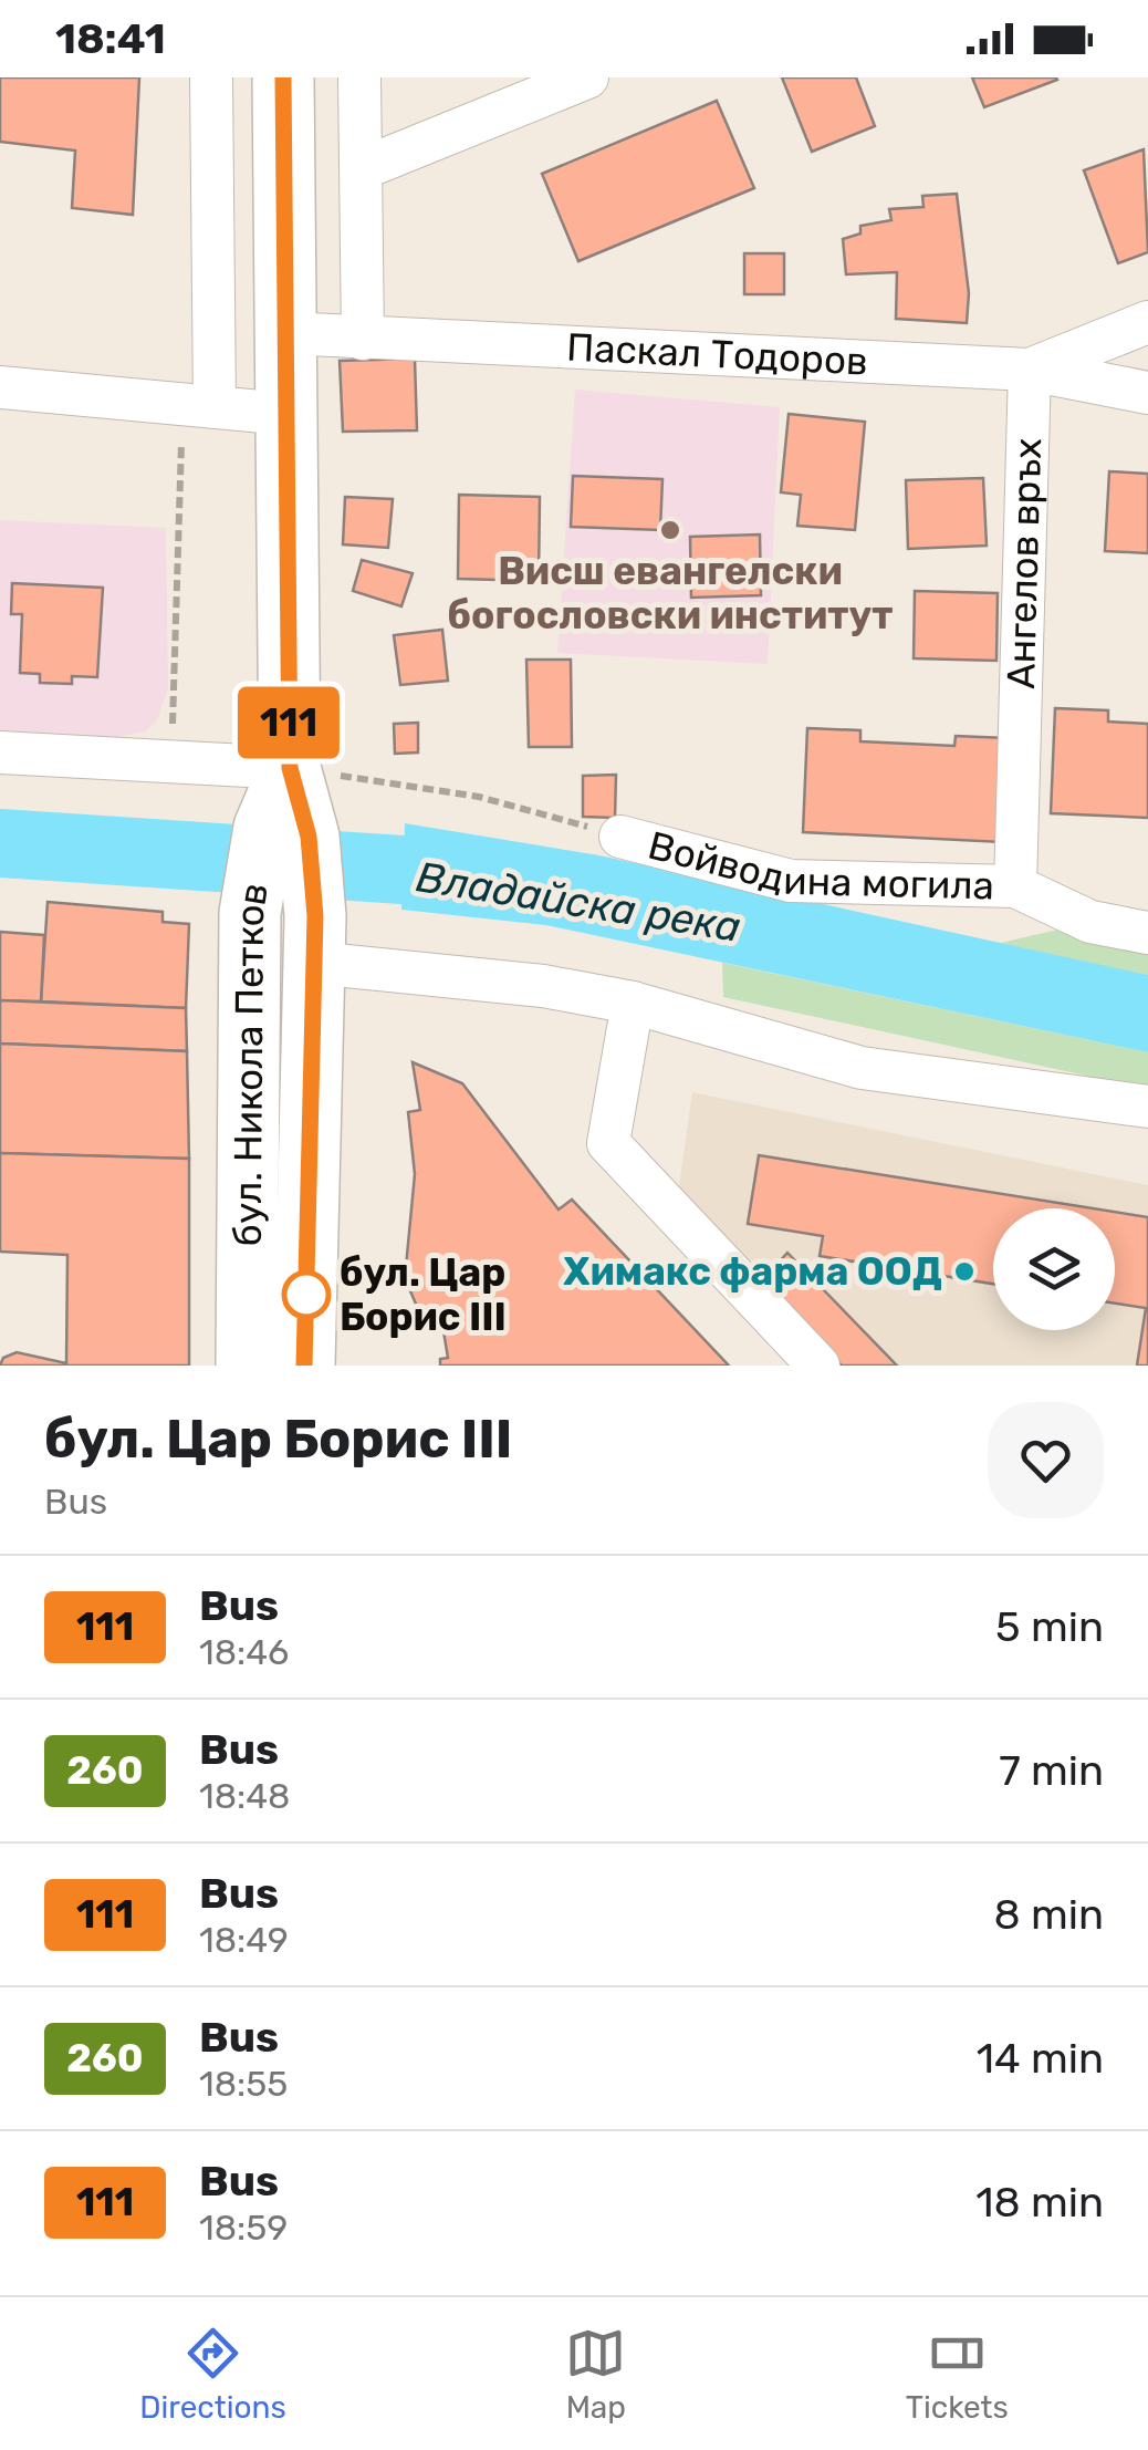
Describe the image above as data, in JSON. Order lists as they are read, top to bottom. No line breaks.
{"streets":{"highway":["бул. Никола Петков"],"street":["Паскал Тодоров","Ангелов връх","Войводина могила"]},"crossings":[["Паскал Тодоров","Ангелов връх"],["Паскал Тодоров","бул. Никола Петков"],["Ангелов връх","Войводина могила"]],"water":["Владайска река"],"places":["Висш евангелски богословски институт","Химакс фарма ООД","бул. Цар Борис ІІІ"],"lines":["bus line 111"],"page":{"status":"18:41","on_map":"111","heading":["бул. Цар Борис ІІІ","Bus"],"list":[{"mark":"111","name":"Bus","note":"18:46","value":"5 min"},{"mark":"260","name":"Bus","note":"18:48","value":"7 min"},{"mark":"111","name":"Bus","note":"18:49","value":"8 min"},{"mark":"260","name":"Bus","note":"18:55","value":"14 min"},{"mark":"111","name":"Bus","note":"18:59","value":"18 min"}],"tabs":["Directions","Map","Tickets"]}}
